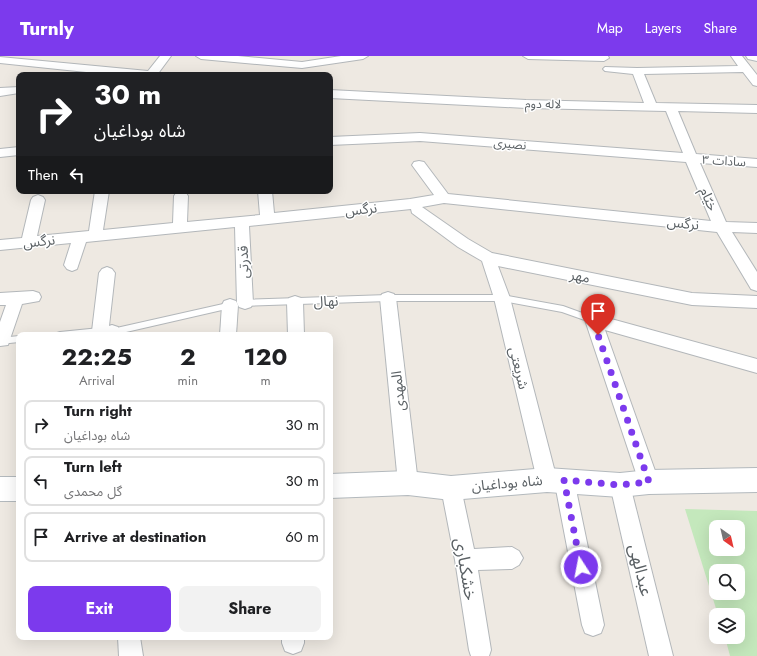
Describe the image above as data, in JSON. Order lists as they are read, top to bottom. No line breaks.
{"streets":{"main road":["شاه بوداغیان"],"street":["لاله دوم","نصیری","سادات ۳","خیّام","نرگس","قدرتی","مهر","شریعتی","المهدی","خشکباری","عبدالهی"],"lane":["نهال"]},"crossings":[["لاله دوم","خیّام"],["نصیری","سادات ۳"],["نصیری","خیّام"],["سادات ۳","خیّام"],["خیّام","نرگس"],["نرگس","قدرتی"],["قدرتی","نهال"],["مهر","شریعتی"],["نهال","شریعتی"],["نهال","المهدی"],["شریعتی","شاه بوداغیان"],["المهدی","شاه بوداغیان"],["شاه بوداغیان","خشکباری"],["شاه بوداغیان","عبدالهی"]],"north":"bottom right","page":{"header":"Turnly","nav":["Map","Layers","Share"],"turn":["30 m","شاه بوداغیان"],"then":"Then","eta":["22:25","Arrival","2","min","120","m"],"list":[{"name":"Turn right","note":"شاه بوداغیان","value":"30 m"},{"name":"Turn left","note":"گل محمدی","value":"30 m"},{"name":"Arrive at destination","value":"60 m"}],"buttons":["Exit","Share"]}}
